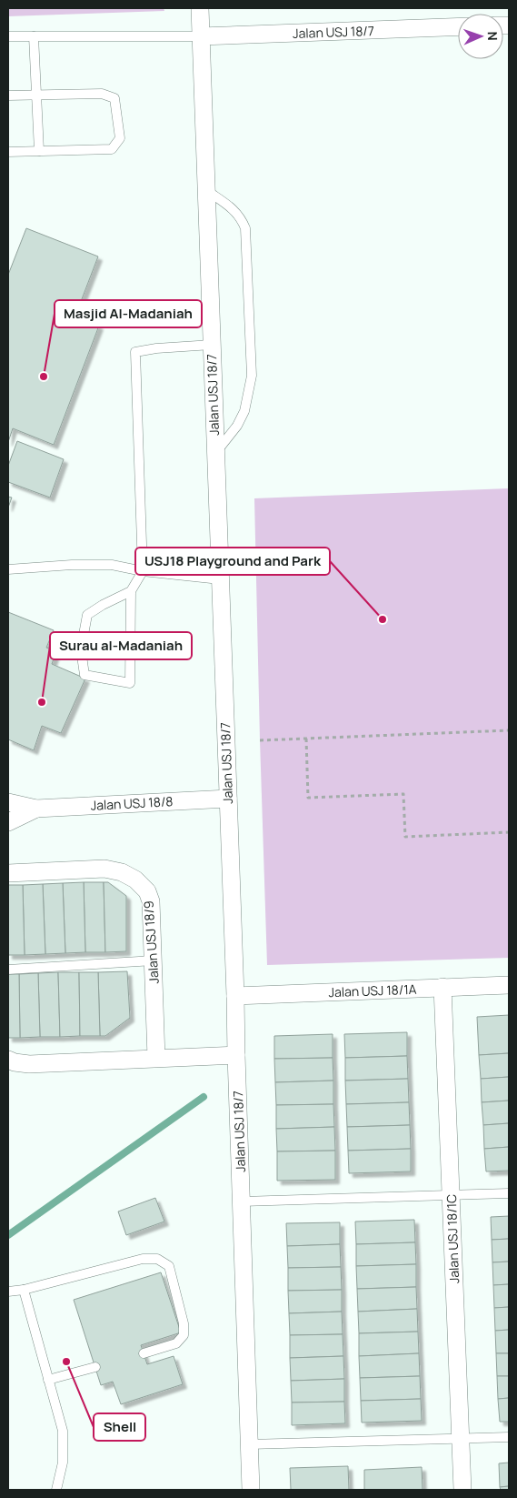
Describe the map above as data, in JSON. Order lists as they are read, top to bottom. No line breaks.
{"streets":{"street":["Jalan USJ 18/7","Jalan USJ 18/8","Jalan USJ 18/9","Jalan USJ 18/1A","Jalan USJ 18/1C"]},"crossings":[["Jalan USJ 18/7","Jalan USJ 18/8"],["Jalan USJ 18/7","Jalan USJ 18/1A"],["Jalan USJ 18/1A","Jalan USJ 18/1C"]],"places":["Masjid Al-Madaniah","USJ18 Playground and Park","Surau al-Madaniah","Shell"],"north":"right"}
